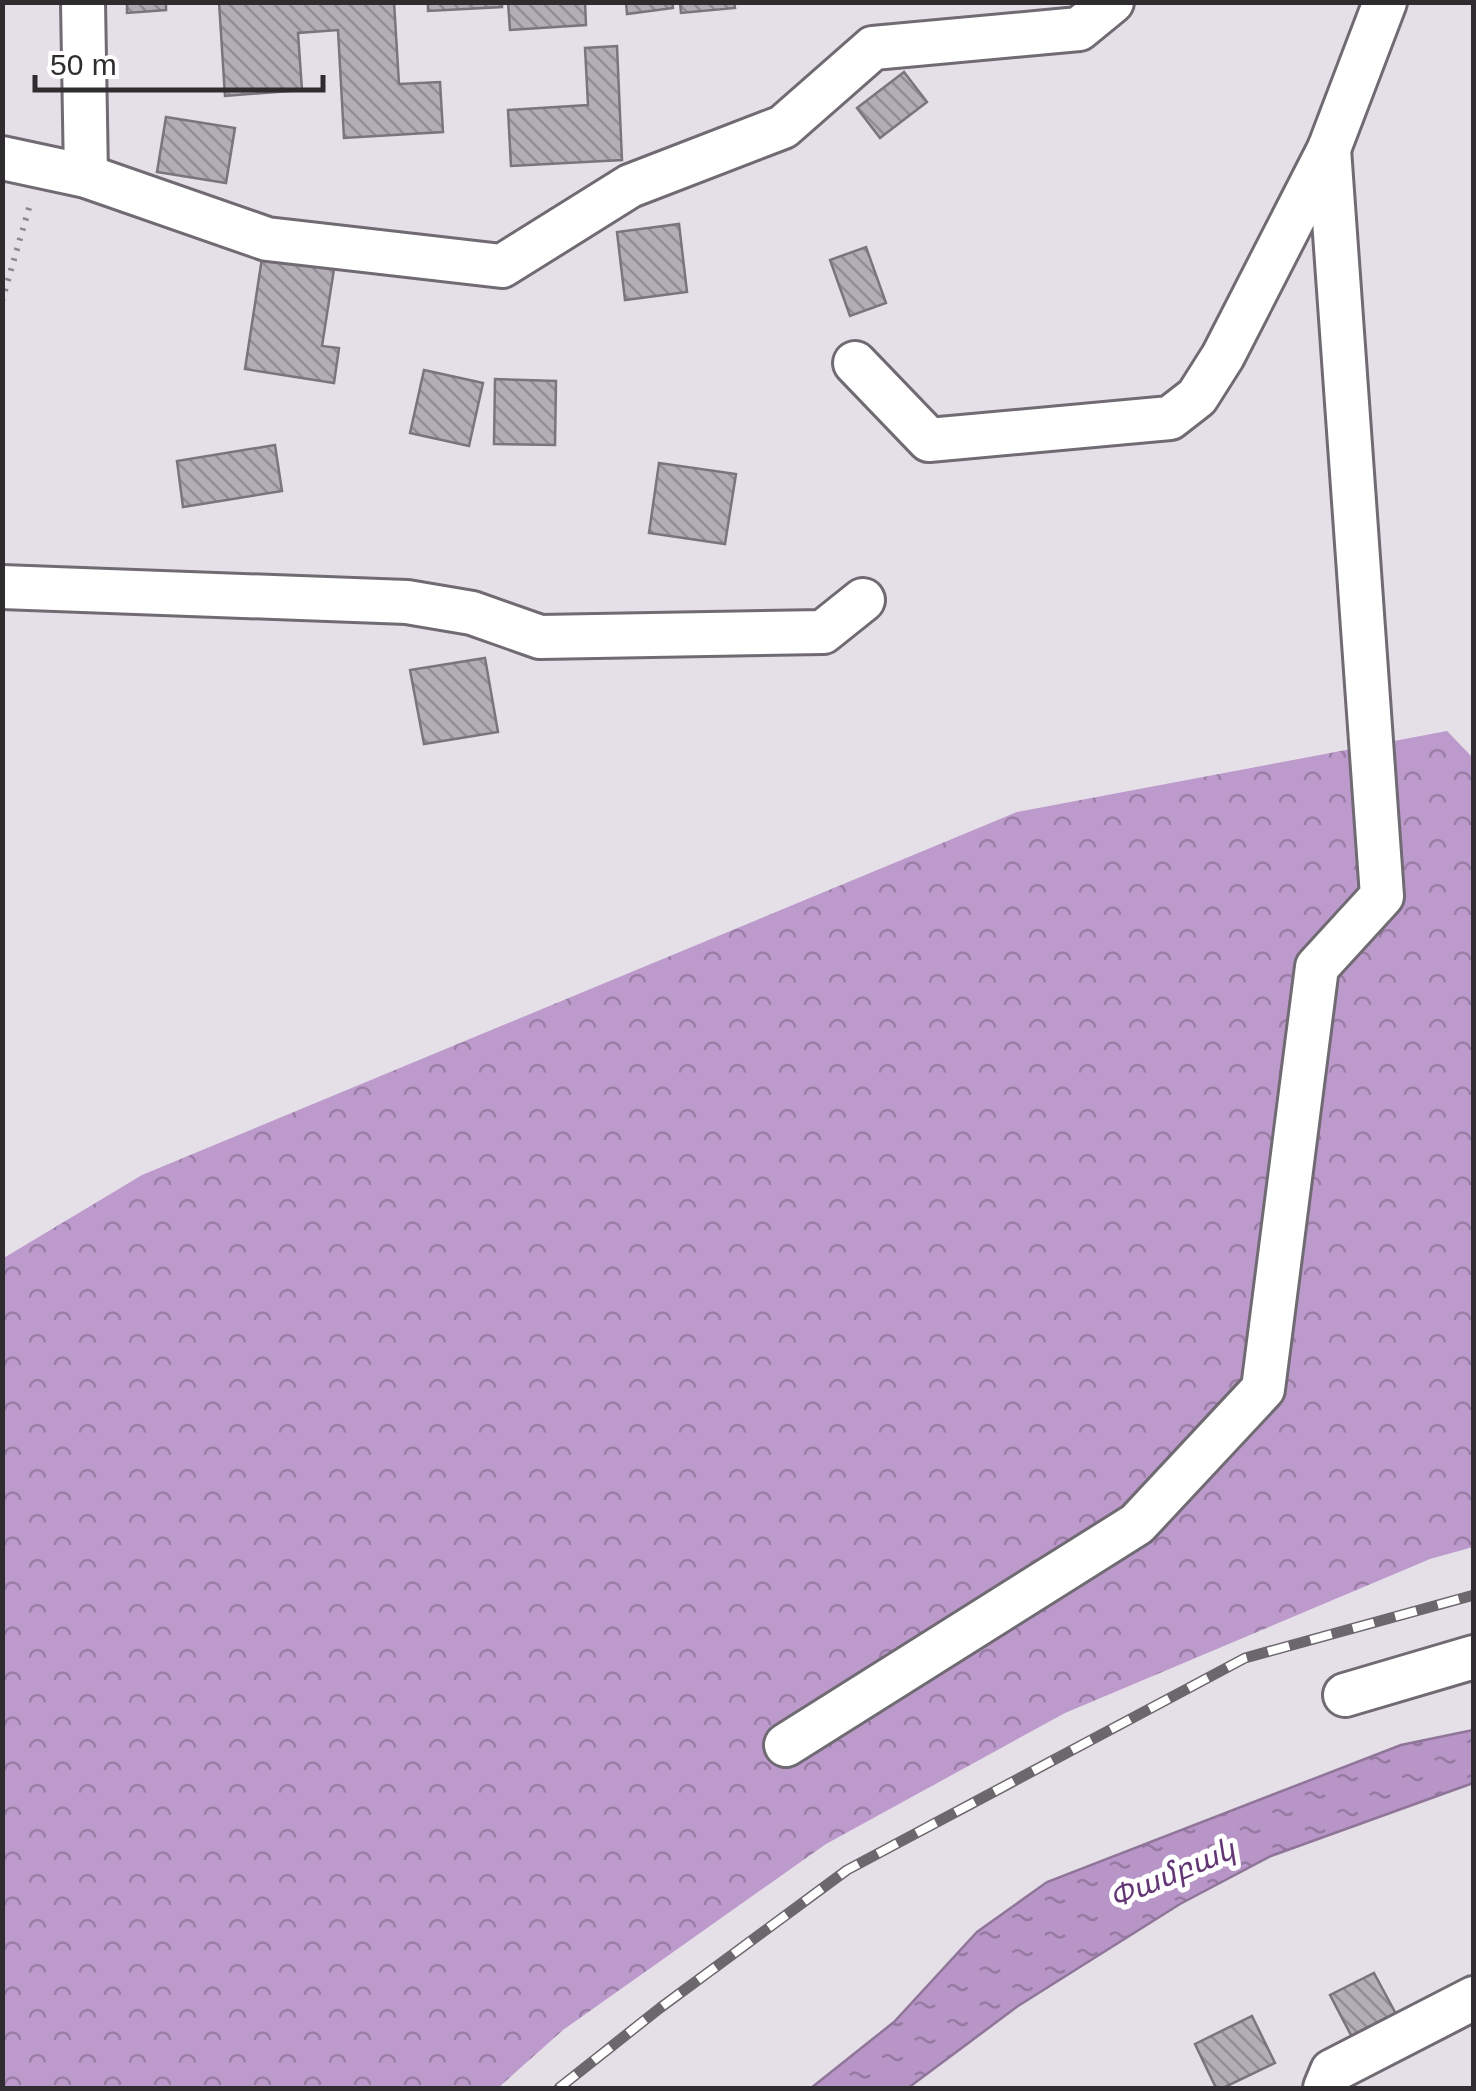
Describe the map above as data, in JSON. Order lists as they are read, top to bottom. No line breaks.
{"water":["Փամբակ"],"scale_bar":"50 m"}
